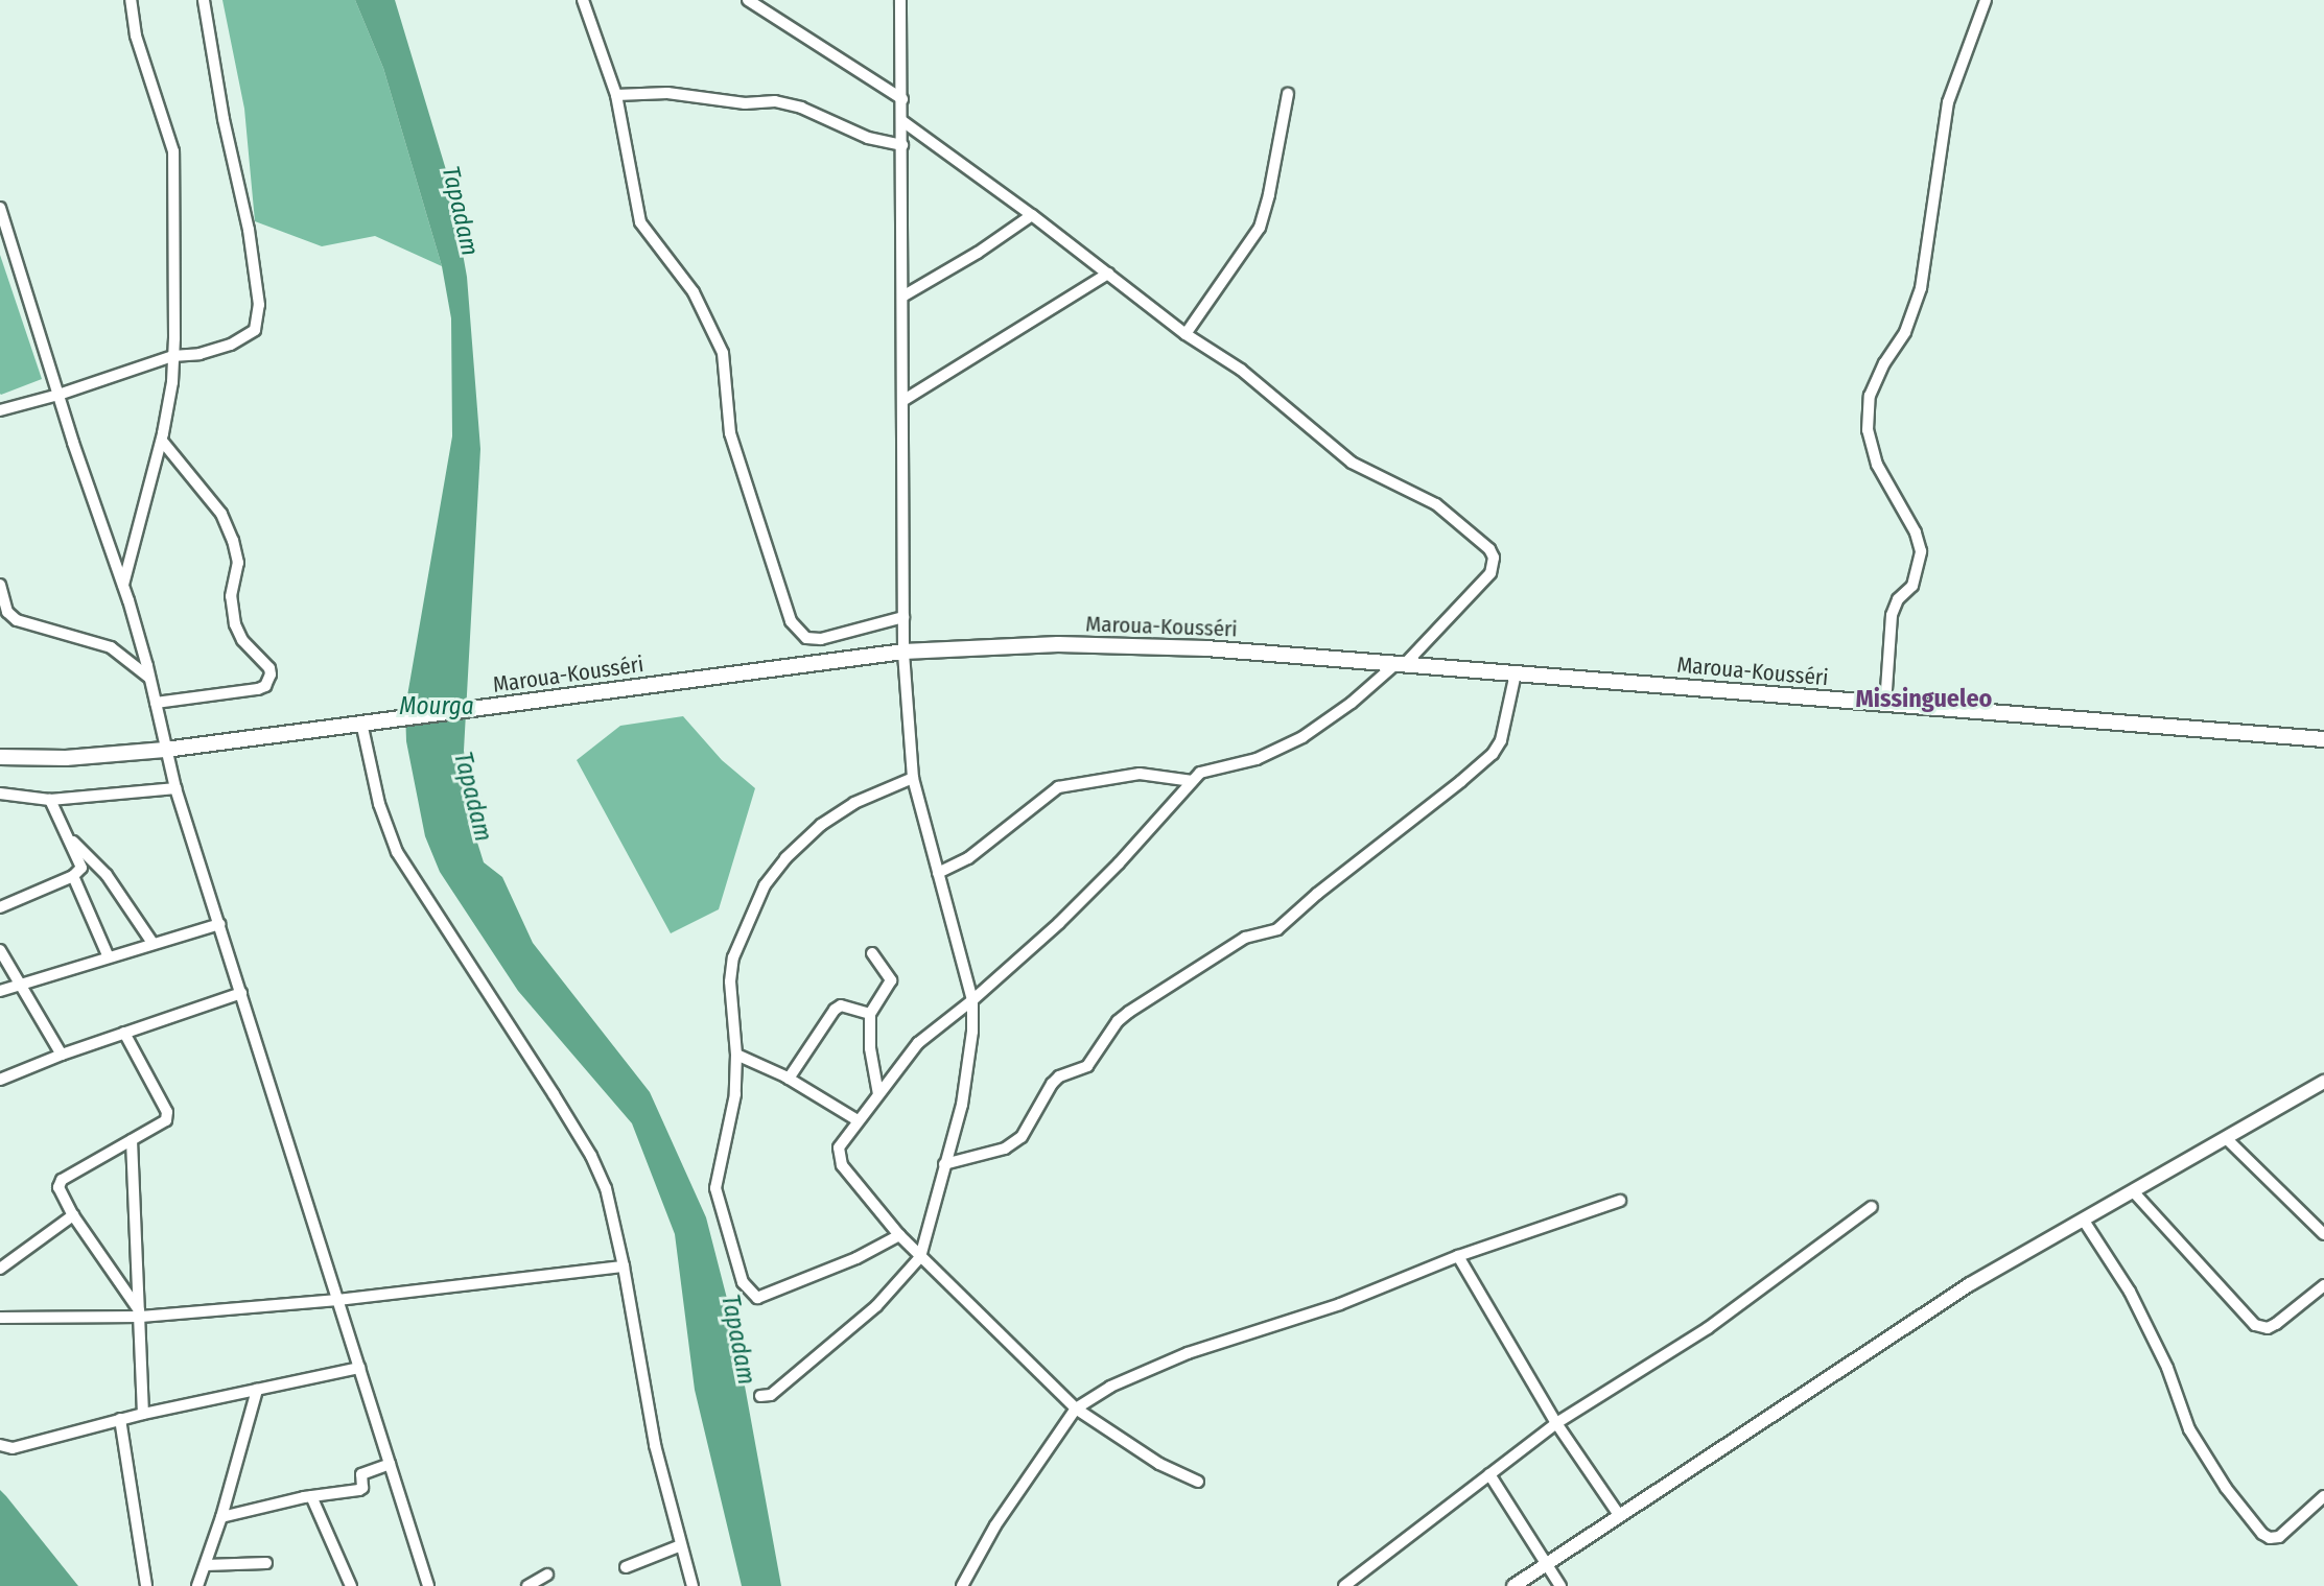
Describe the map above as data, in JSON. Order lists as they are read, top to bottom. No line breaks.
{"streets":{"highway":["Maroua-Kousséri"]},"districts":["Missingueleo"],"water":["Tapadam","Mourga"]}
